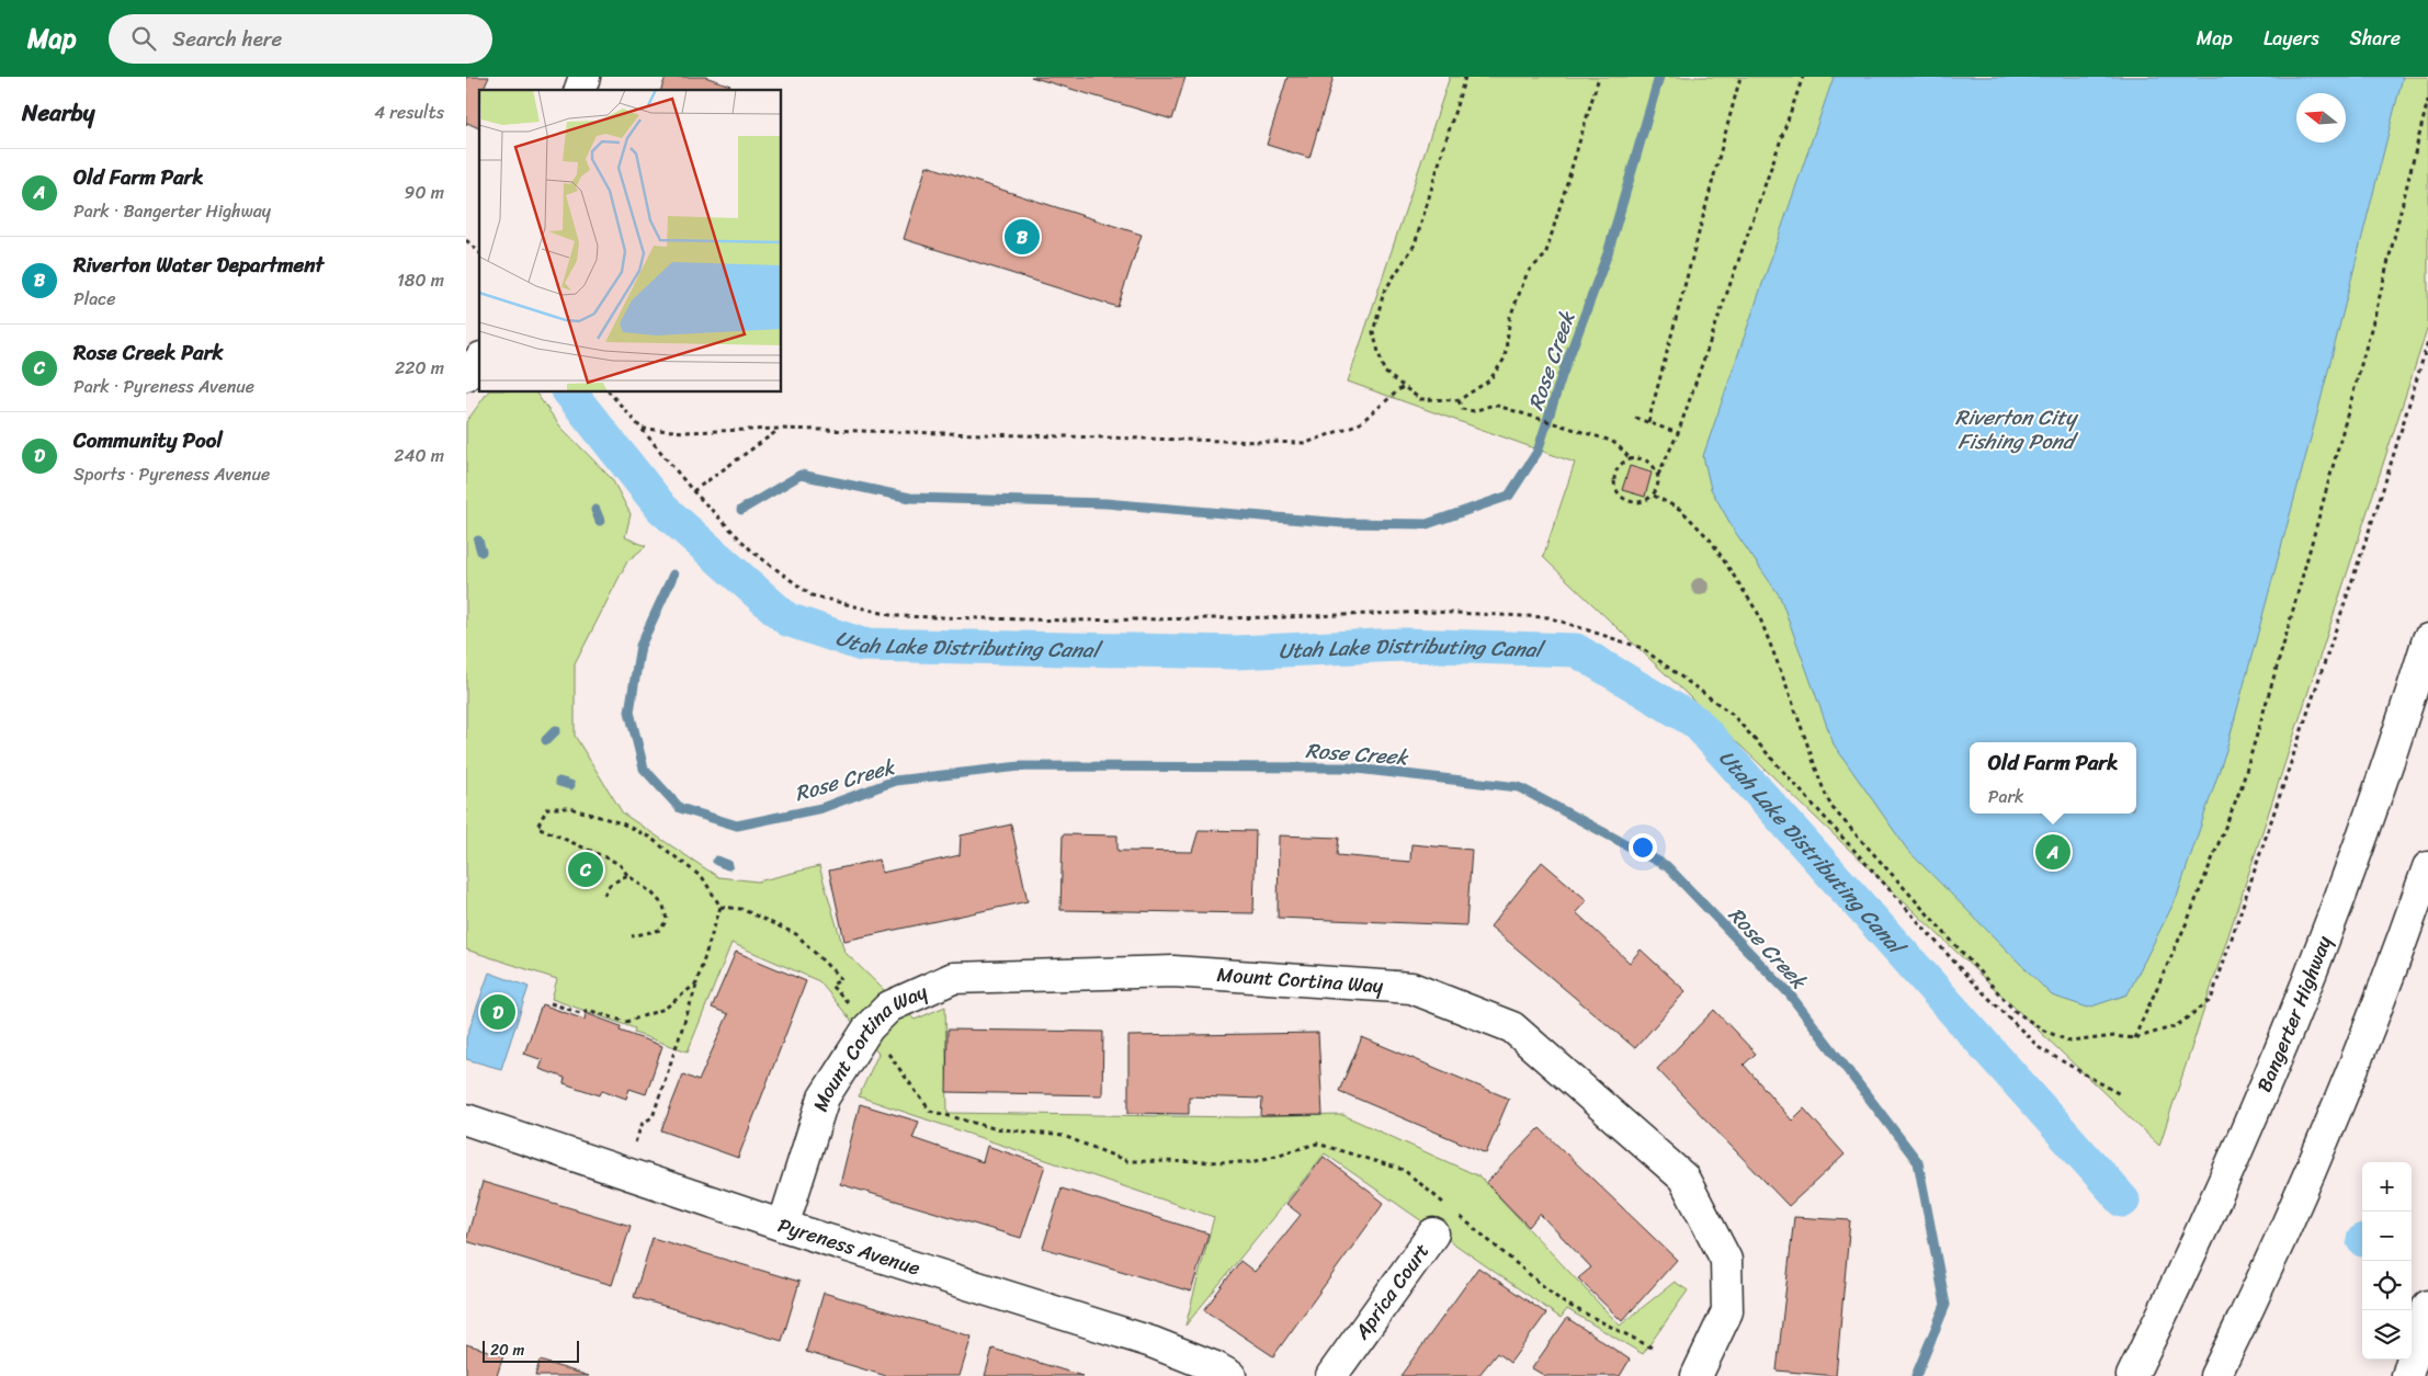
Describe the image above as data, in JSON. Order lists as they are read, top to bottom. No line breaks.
{"streets":{"main road":["Mount Cortina Way","Bangerter Highway","Pyreness Avenue","Aprica Court"]},"crossings":[["Mount Cortina Way","Pyreness Avenue"]],"water":["Rose Creek","Riverton City Fishing Pond","Utah Lake Distributing Canal"],"scale_bar":"20 m","north":"left","page":{"header":"Map","search":"Search here","nav":["Map","Layers","Share"],"heading":["Nearby","4 results"],"list":[{"mark":"A","name":"Old Farm Park","note":"Park · Bangerter Highway","value":"90 m"},{"mark":"B","name":"Riverton Water Department","note":"Place","value":"180 m"},{"mark":"C","name":"Rose Creek Park","note":"Park · Pyreness Avenue","value":"220 m"},{"mark":"D","name":"Community Pool","note":"Sports · Pyreness Avenue","value":"240 m"}],"pins":["B","A","C","D"],"popup":["Old Farm Park","Park"],"map_buttons":["+","−"],"scale":"20 m"}}
